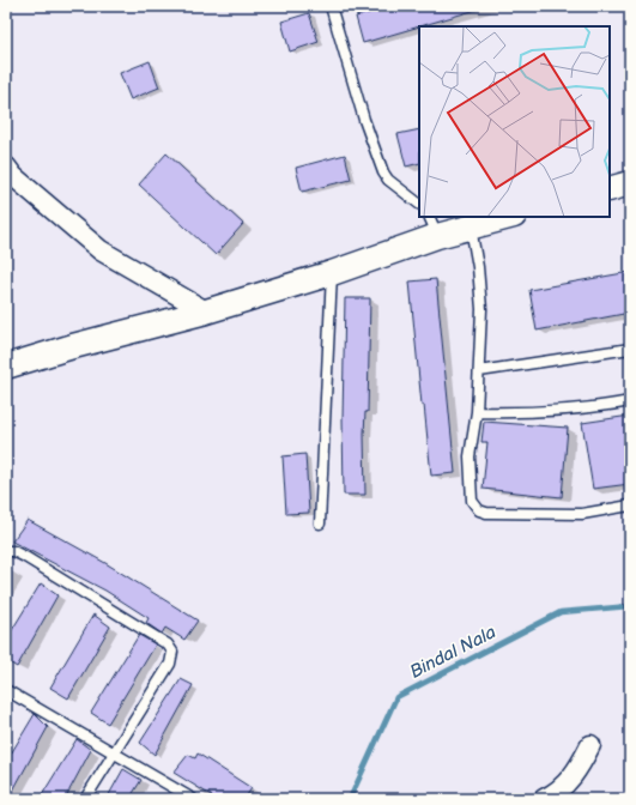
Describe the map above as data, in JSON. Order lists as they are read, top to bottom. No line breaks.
{"water":["Bindal Nala"]}
